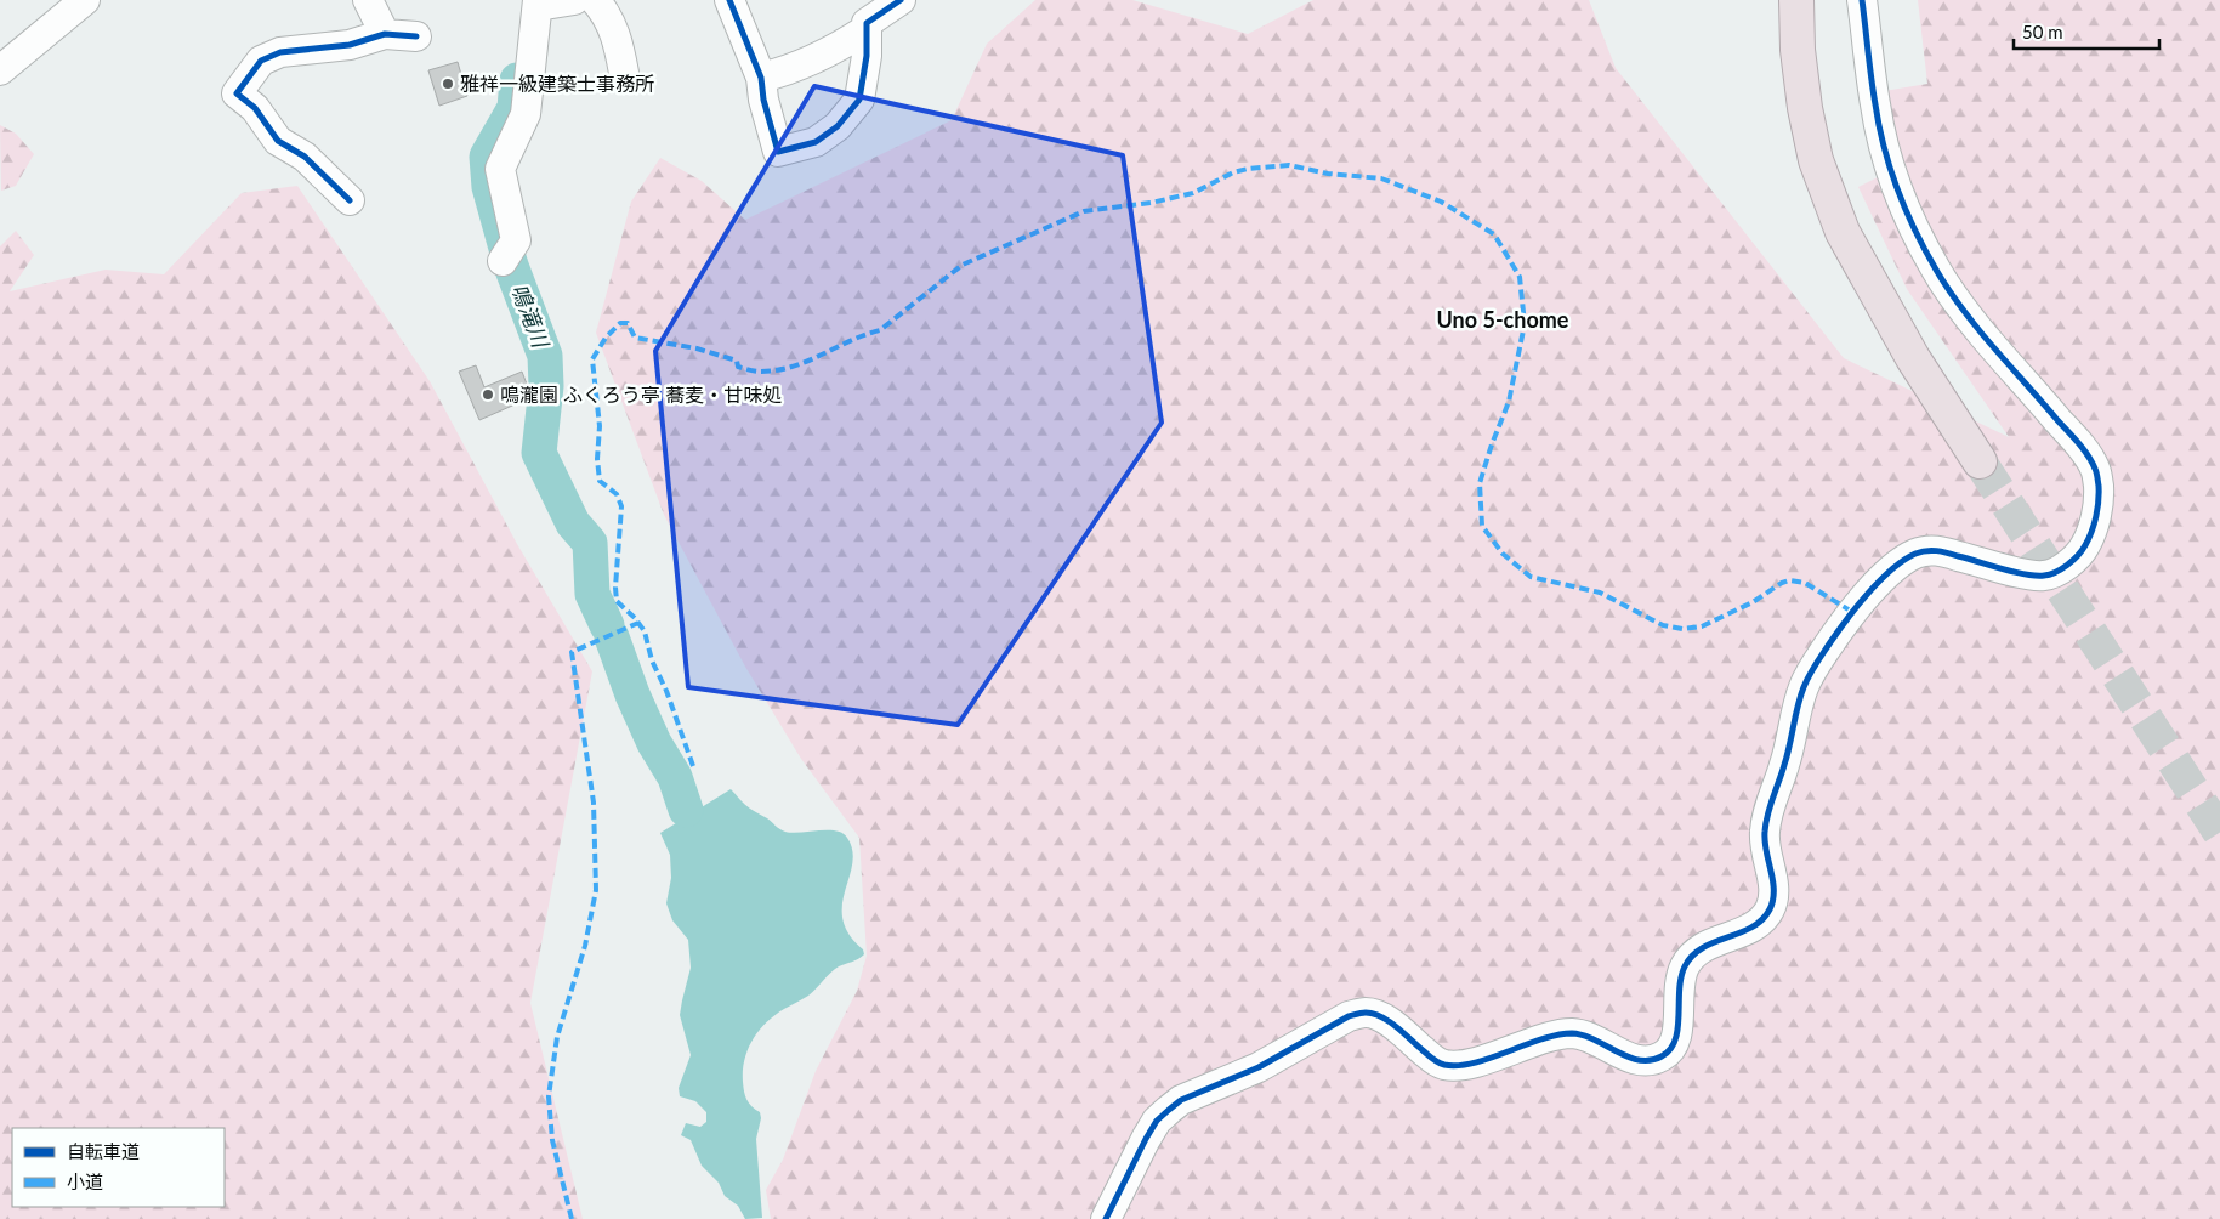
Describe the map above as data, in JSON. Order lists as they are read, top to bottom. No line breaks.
{"districts":["Uno 5-chome"],"water":["鳴滝川"],"places":["雅祥一級建築士事務所","鳴瀧園 ふくろう亭 蕎麦・甘味処"],"legend":["自転車道","小道"],"scale_bar":"50 m"}
